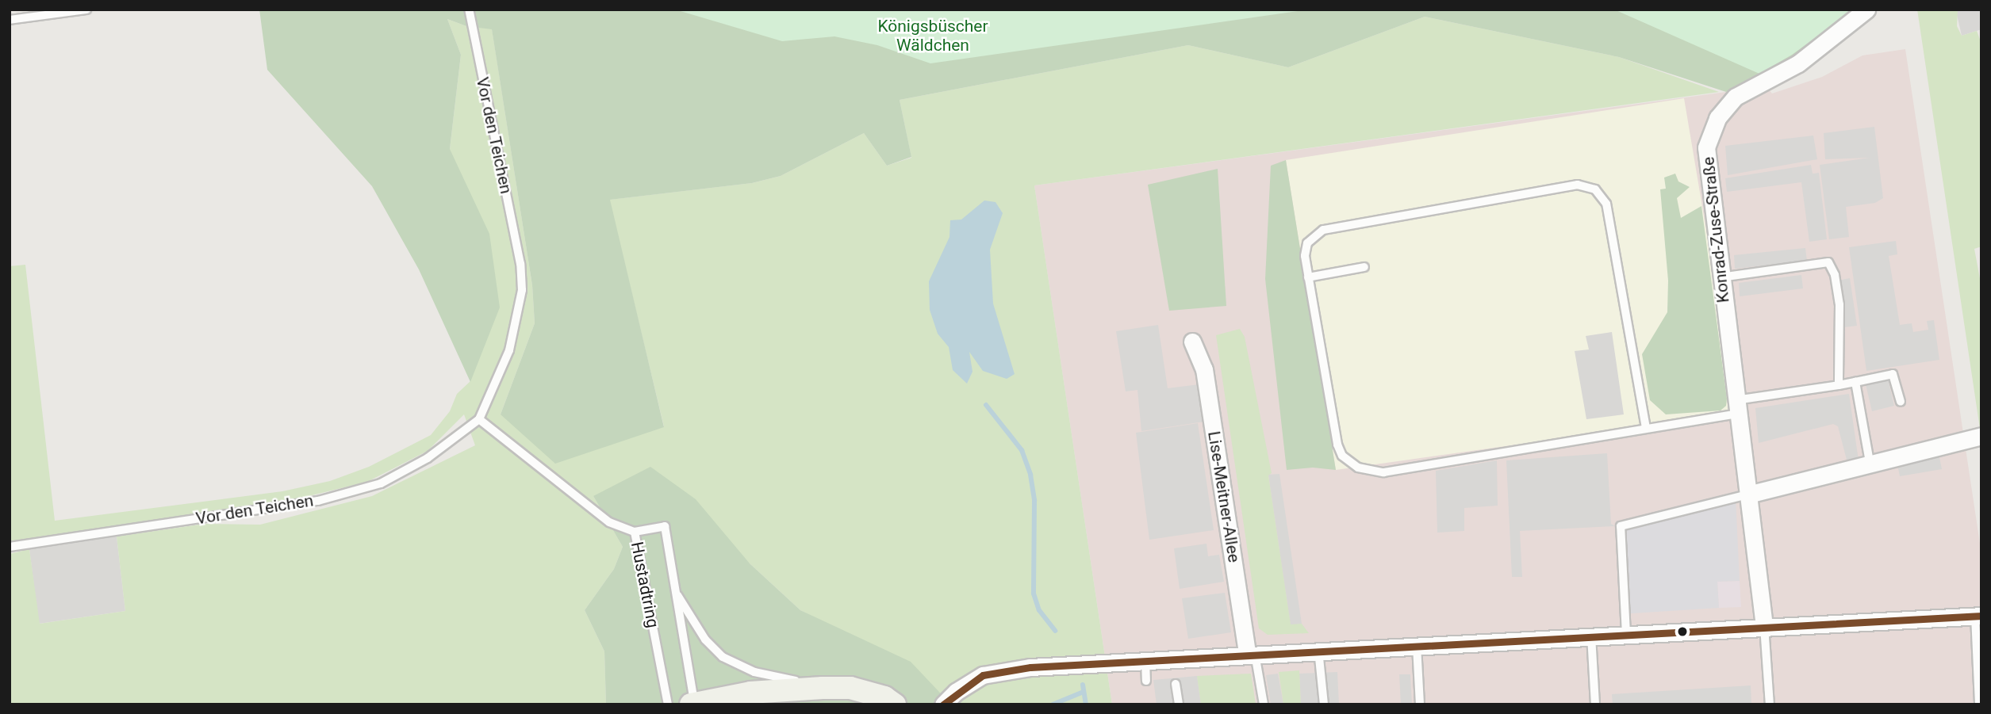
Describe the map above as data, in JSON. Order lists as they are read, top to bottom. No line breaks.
{"streets":{"street":["Konrad-Zuse-Straße","Lise-Meitner-Allee","Hustadtring"],"lane":["Vor den Teichen"]},"parks":["Königsbüscher Wäldchen"]}
